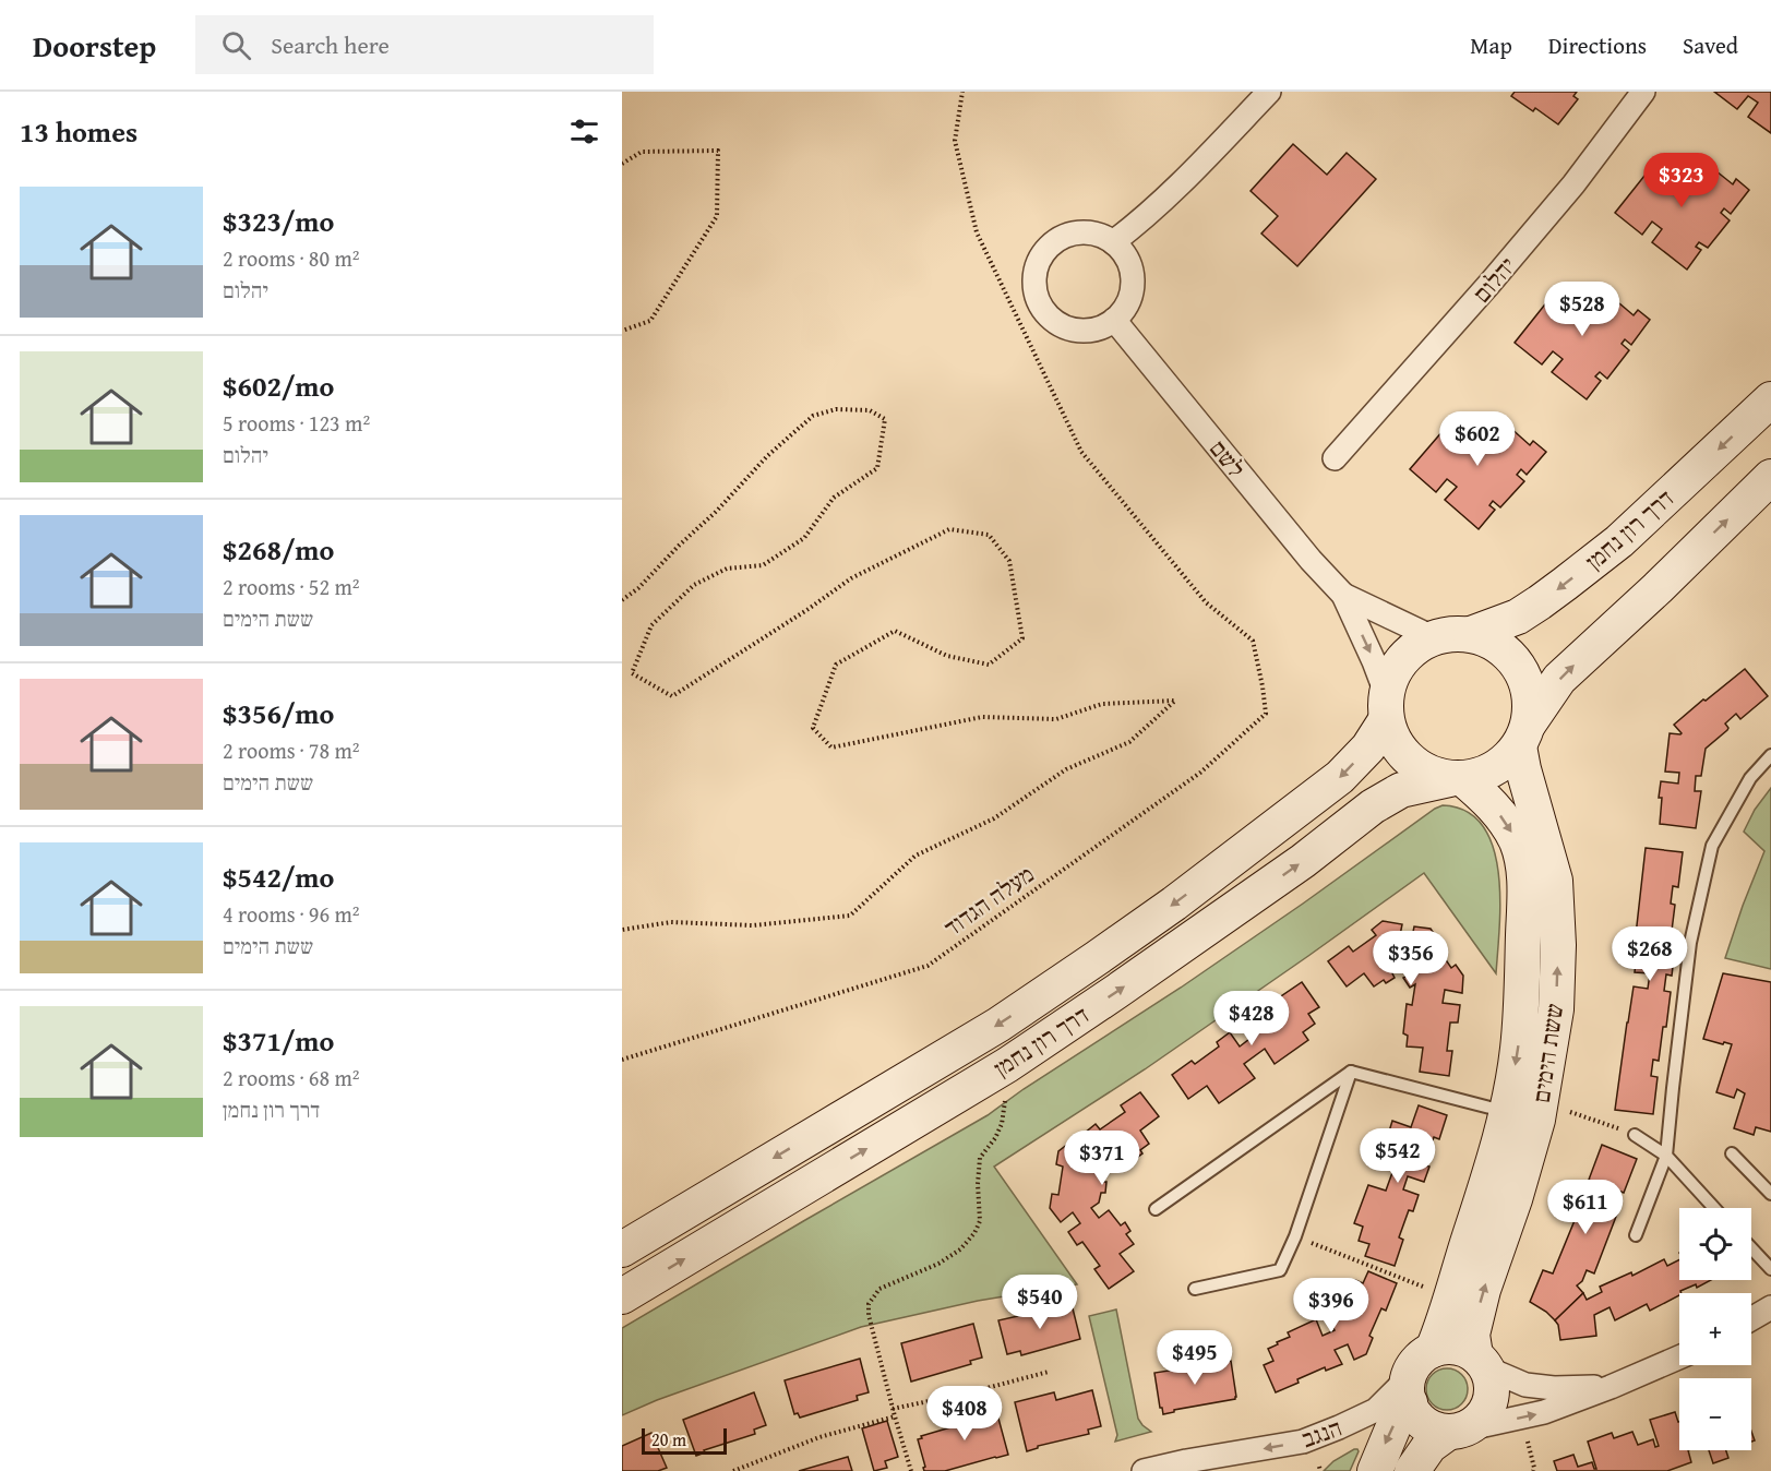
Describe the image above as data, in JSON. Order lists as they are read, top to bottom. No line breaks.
{"streets":{"main road":["דרך רון נחמן","ששת הימים"],"street":["יהלום","לשם","הנגב"],"path":["מעלה הגדוד"]},"crossings":[["לשם","דרך רון נחמן"],["לשם","ששת הימים"],["דרך רון נחמן","ששת הימים"],["ששת הימים","הנגב"]],"one_way":["הנגב"],"scale_bar":"20 m","page":{"header":"Doorstep","search":"Search here","nav":["Map","Directions","Saved"],"heading":"13 homes","price":["$323","$528","$602","$268","$356","$428","$542","$371","$611","$540","$396","$495","$408"],"list":[{"name":"$323/mo","note":"2 rooms · 80 m² · יהלום"},{"name":"$602/mo","note":"5 rooms · 123 m² · יהלום"},{"name":"$268/mo","note":"2 rooms · 52 m² · ששת הימים"},{"name":"$356/mo","note":"2 rooms · 78 m² · ששת הימים"},{"name":"$542/mo","note":"4 rooms · 96 m² · ששת הימים"},{"name":"$371/mo","note":"2 rooms · 68 m² · דרך רון נחמן"}],"map_buttons":["+","−"],"scale":"20 m"}}
